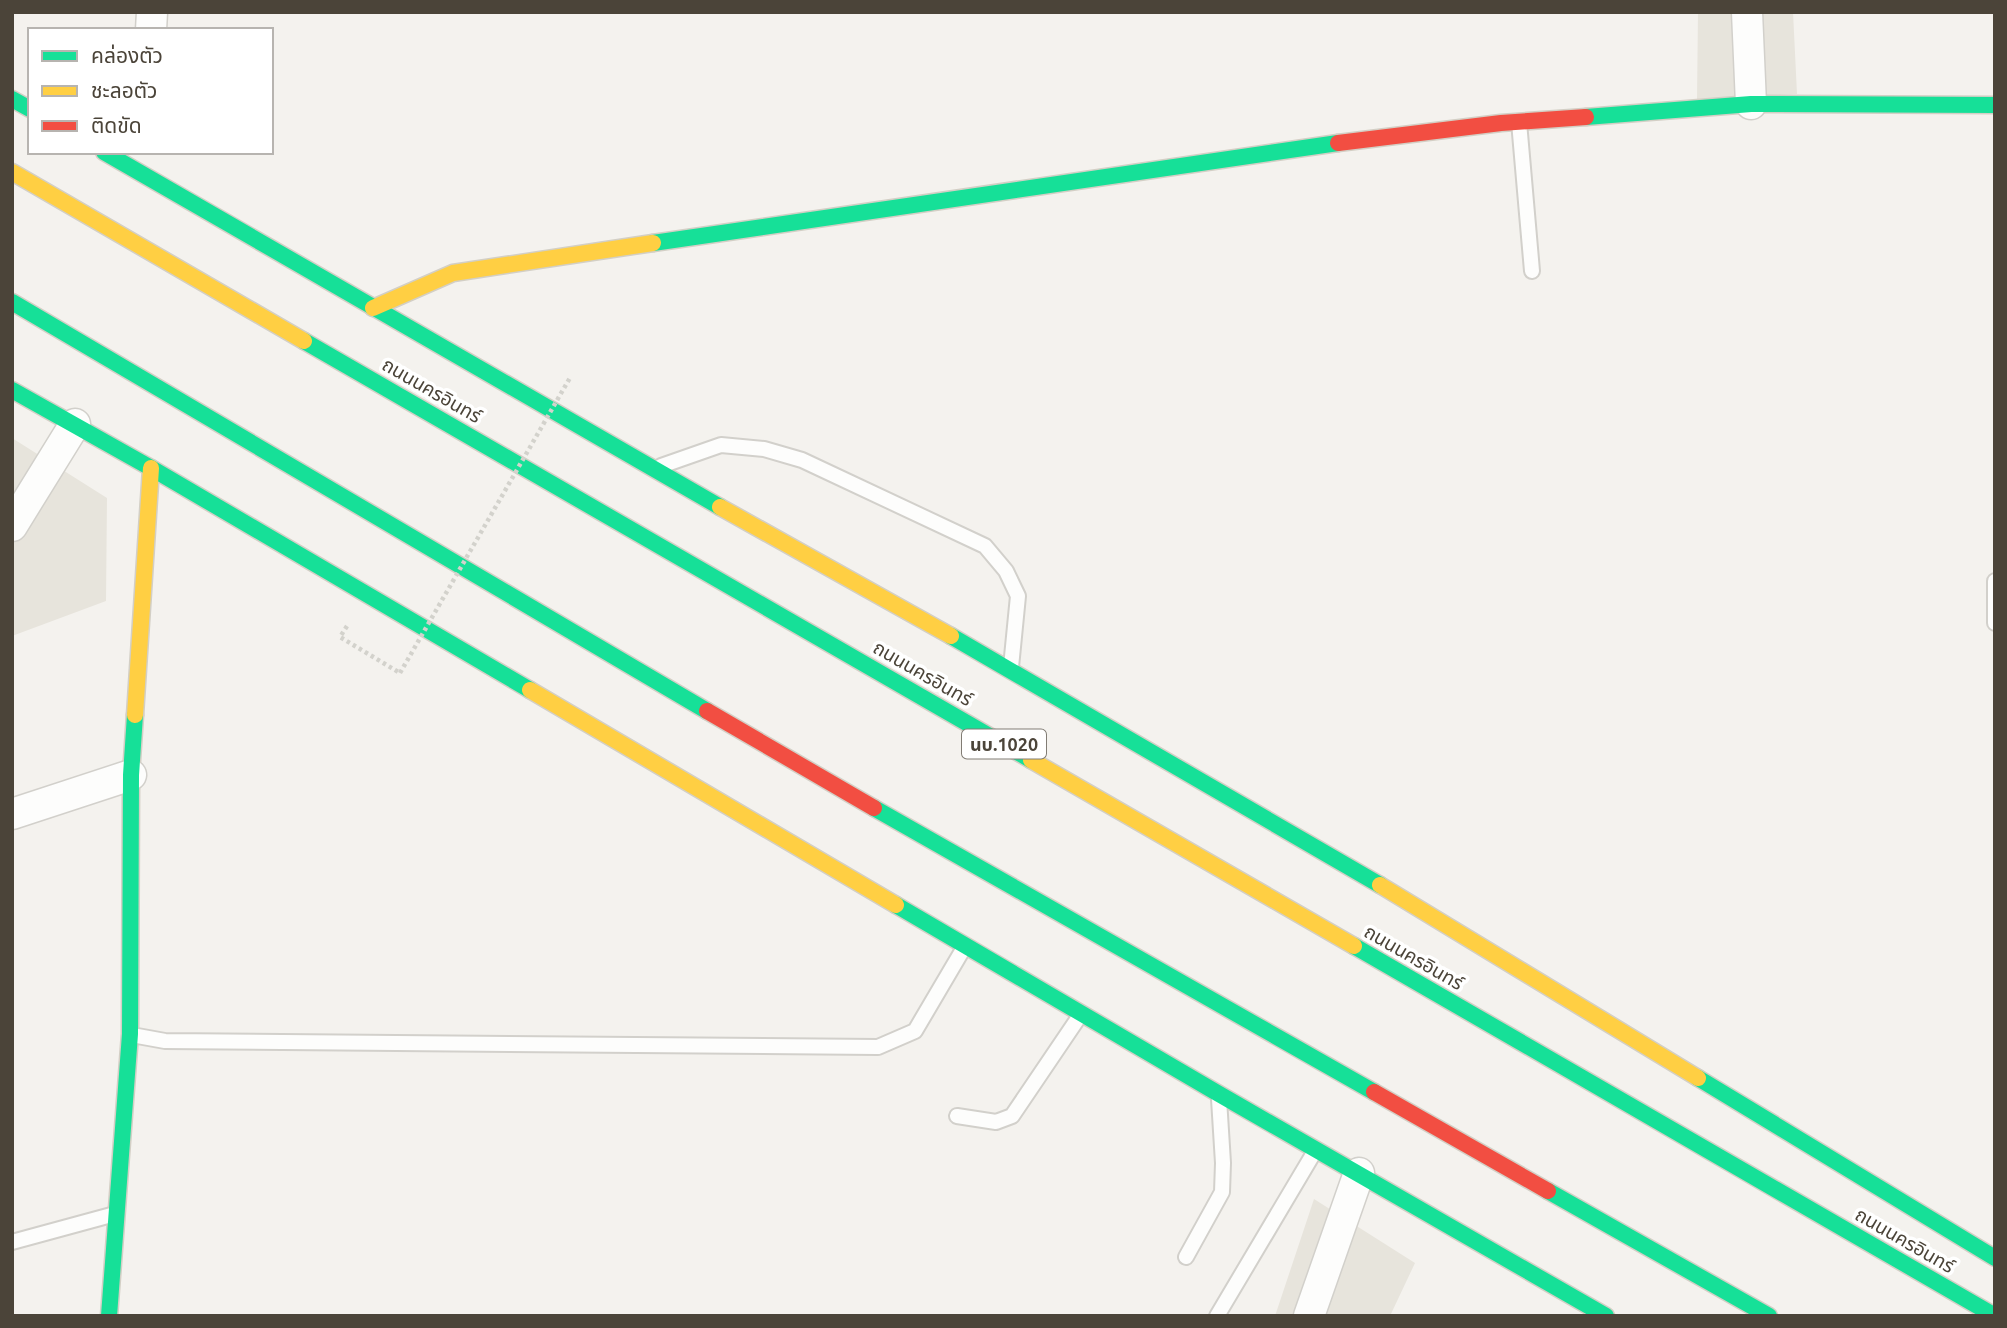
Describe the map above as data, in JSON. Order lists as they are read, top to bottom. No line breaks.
{"streets":{"main road":["ถนนนครอินทร์","นบ.1020"]},"legend":["คล่องตัว","ชะลอตัว","ติดขัด"]}
